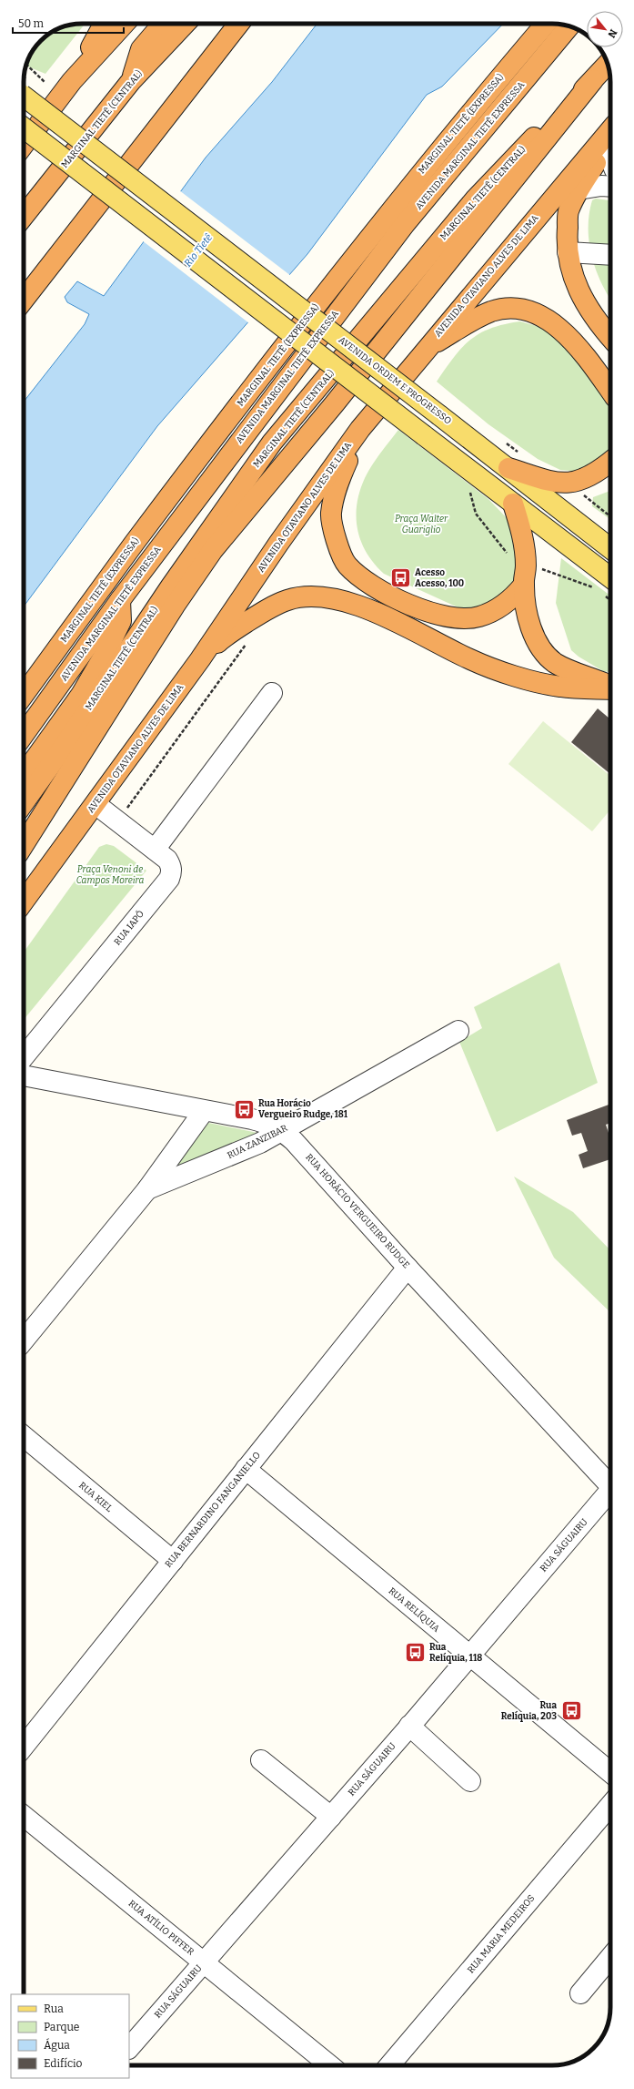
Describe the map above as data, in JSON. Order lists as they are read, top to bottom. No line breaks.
{"streets":{"highway":["MARGINAL TIETÊ (CENTRAL)","MARGINAL TIETÊ (EXPRESSA)","AVENIDA MARGINAL TIETÊ EXPRESSA","AVENIDA OTAVIANO ALVES DE LIMA"],"main road":["AVENIDA ORDEM E PROGRESSO"],"street":["RUA IAPÓ","RUA ZANZIBAR","RUA HORÁCIO VERGUEIRO RUDGE","RUA KIEL","RUA BERNARDINO FANGANIELLO","RUA SÁGUAIRU","RUA RELÍQUIA","RUA ATÍLIO PIFFER","RUA MARIA MEDEIROS"]},"crossings":[["AVENIDA OTAVIANO ALVES DE LIMA","RUA IAPÓ"],["RUA ZANZIBAR","RUA HORÁCIO VERGUEIRO RUDGE"],["RUA HORÁCIO VERGUEIRO RUDGE","RUA BERNARDINO FANGANIELLO"],["RUA KIEL","RUA BERNARDINO FANGANIELLO"],["RUA BERNARDINO FANGANIELLO","RUA RELÍQUIA"],["RUA SÁGUAIRU","RUA RELÍQUIA"],["RUA SÁGUAIRU","RUA ATÍLIO PIFFER"]],"water":["Rio Tietê"],"parks":["Praça Walter Guariglio","Praça Venoni de Campos Moreira"],"places":{"bus stop":["Acesso Acesso, 100","Rua Horácio Vergueiro Rudge, 181","Rua Relíquia, 118","Rua Relíquia, 203"]},"legend":["Rua","Parque","Água","Edifício"],"scale_bar":"50 m","north":"bottom right"}
